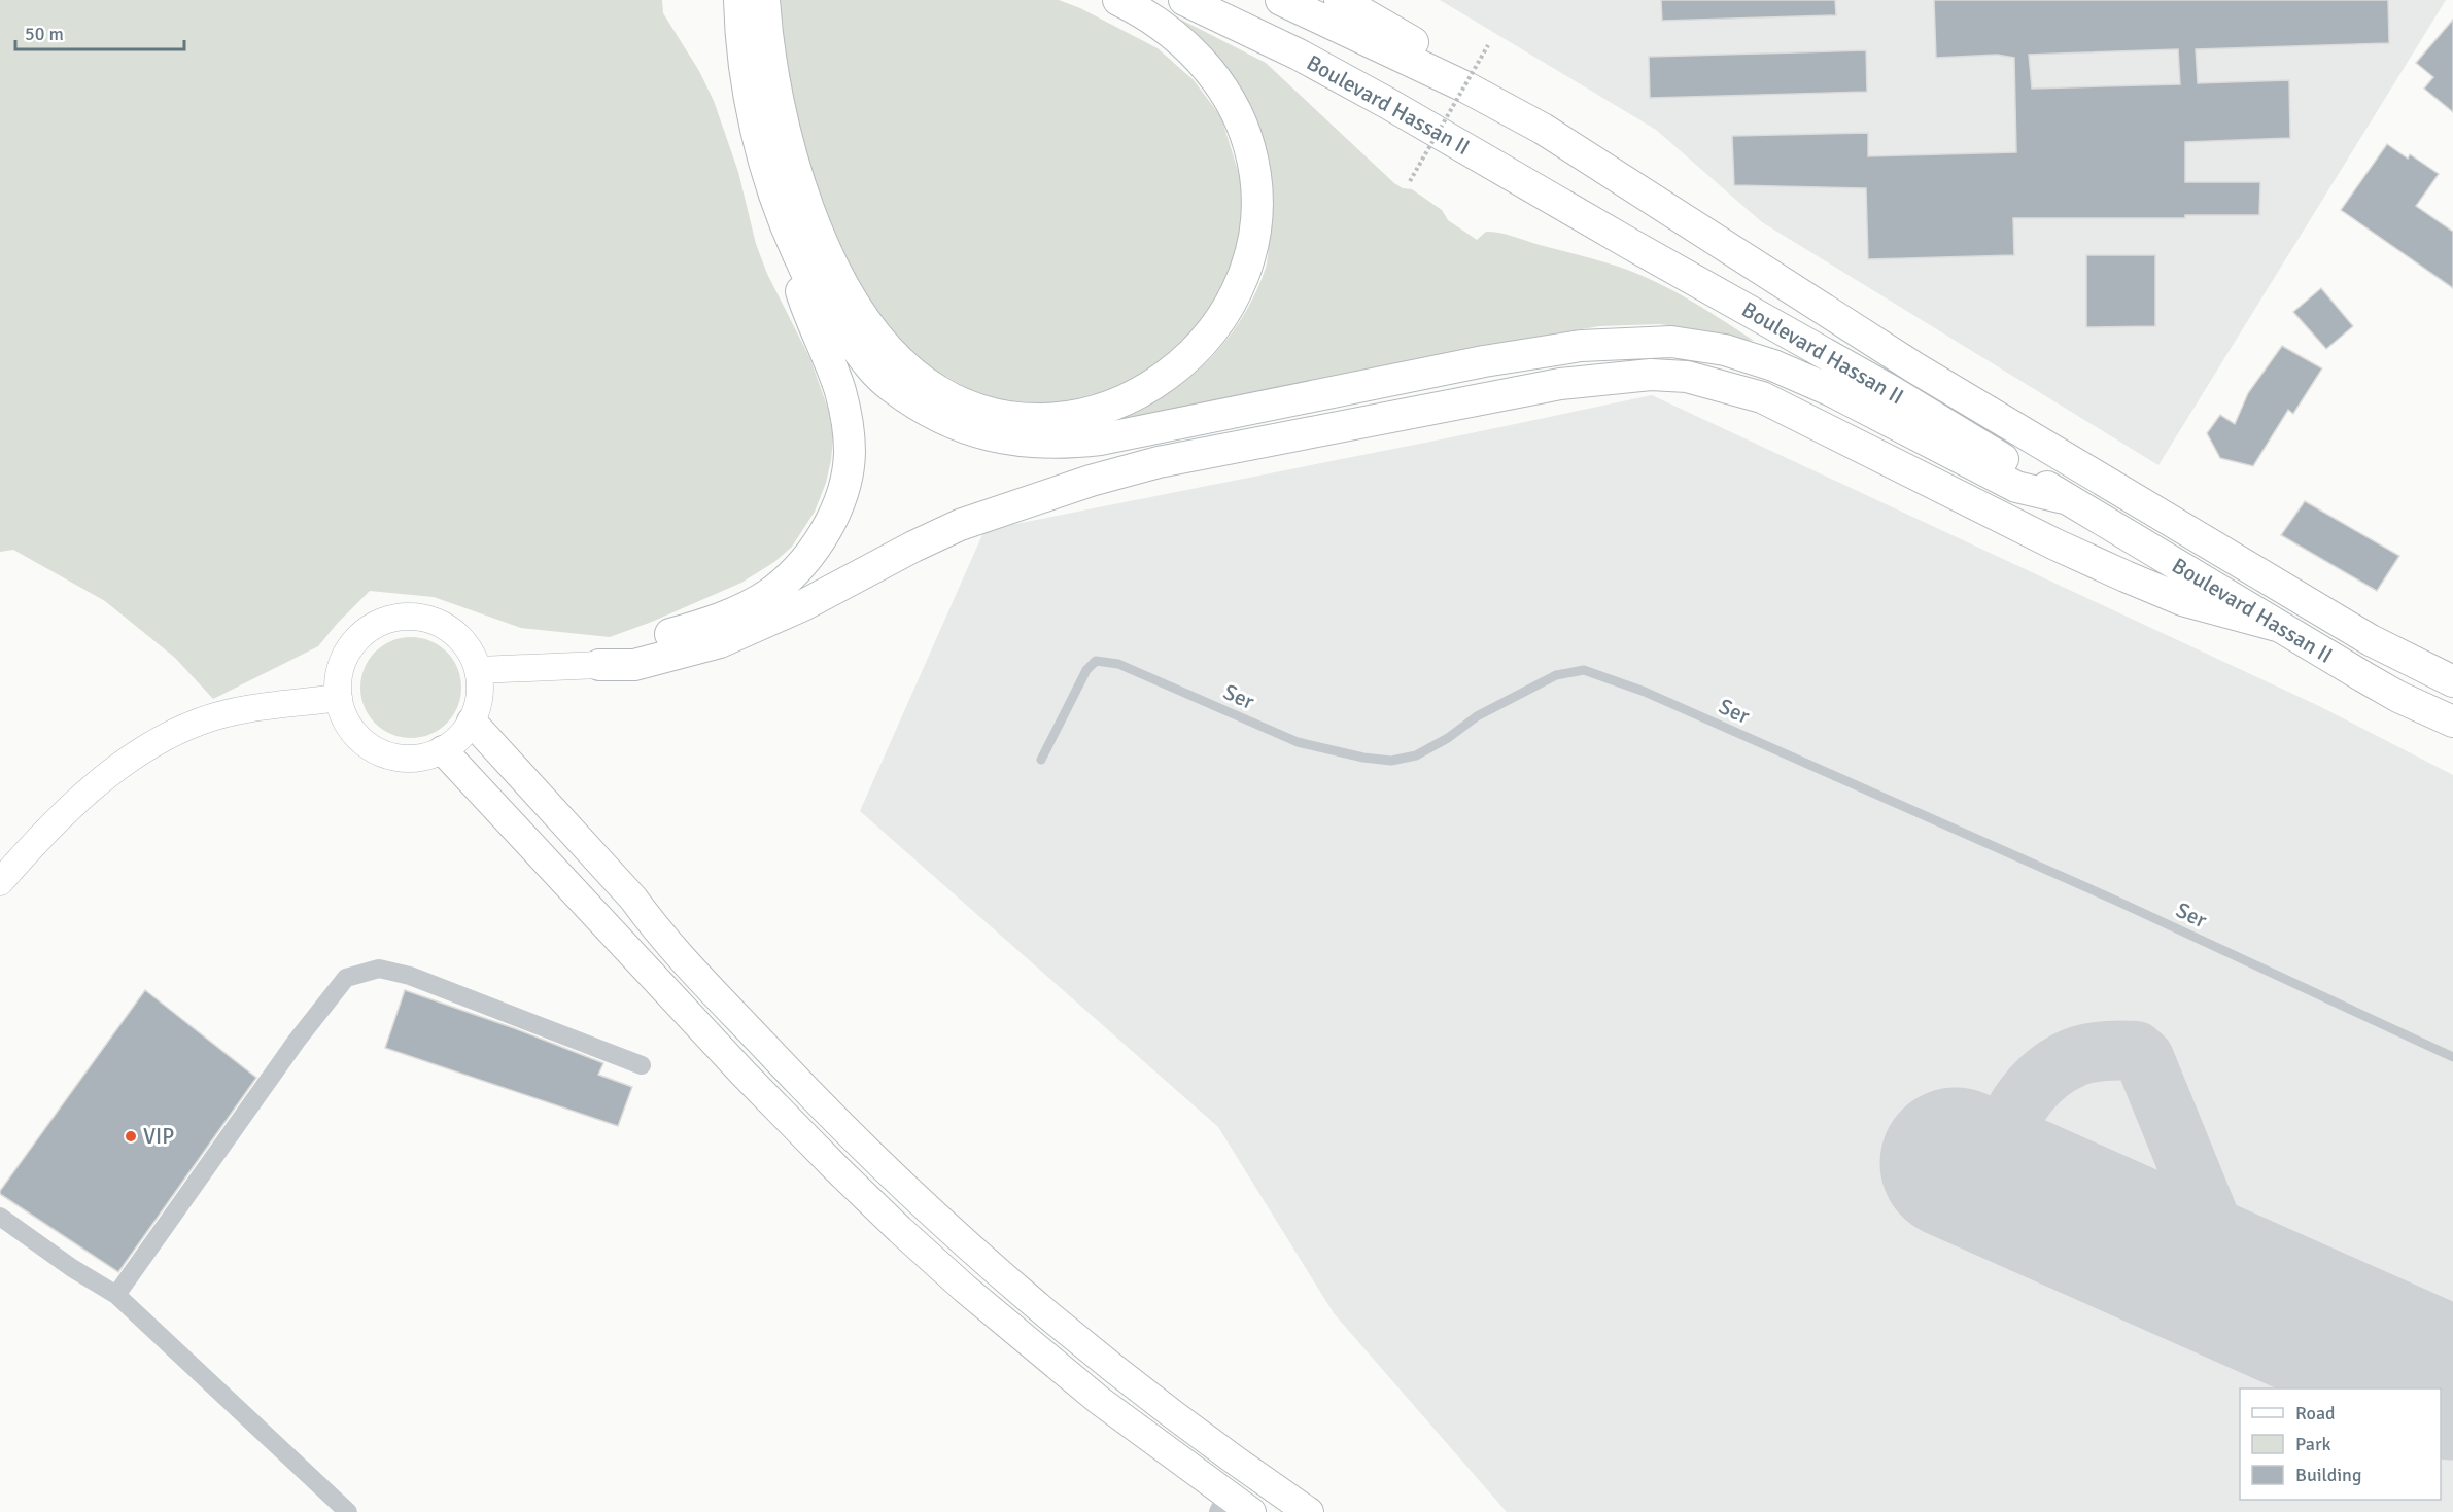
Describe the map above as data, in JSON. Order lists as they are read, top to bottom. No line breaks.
{"streets":{"highway":["Boulevard Hassan II"],"lane":["Ser"]},"places":["VIP"],"legend":["Road","Park","Building"],"scale_bar":"50 m"}
